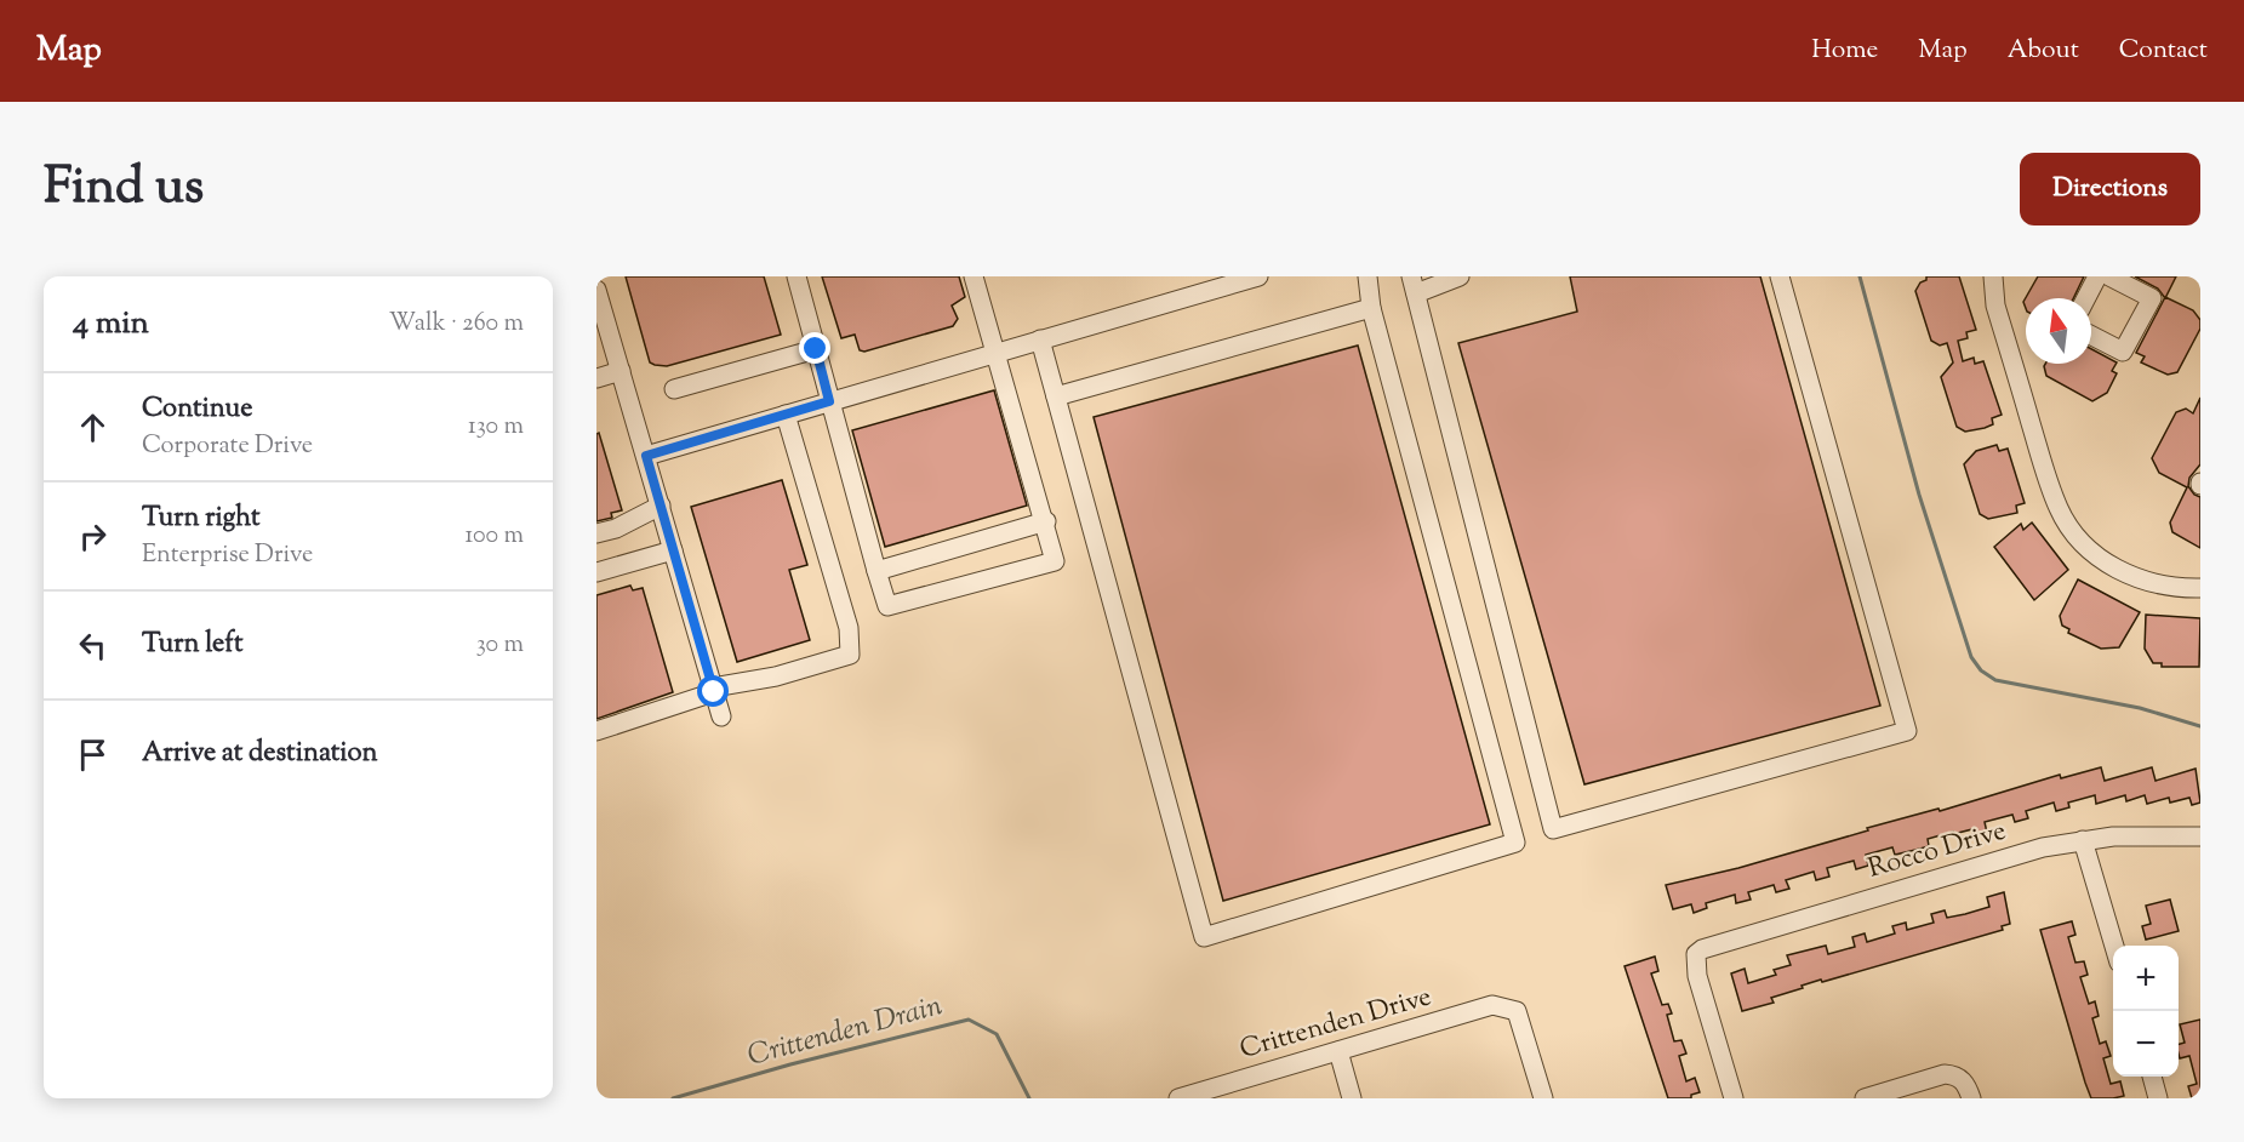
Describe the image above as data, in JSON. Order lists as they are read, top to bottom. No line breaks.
{"streets":{"street":["Rocco Drive","Crittenden Drive"]},"water":["Crittenden Drain"],"north":"top","page":{"header":"Map","nav":["Home","Map","About","Contact"],"title":"Find us","buttons":"Directions","heading":["4 min","Walk · 260 m"],"list":[["Continue","Corporate Drive","130 m"],["Turn right","Enterprise Drive","100 m"],["Turn left","30 m"],"Arrive at destination"],"map_buttons":["+","−"]}}
